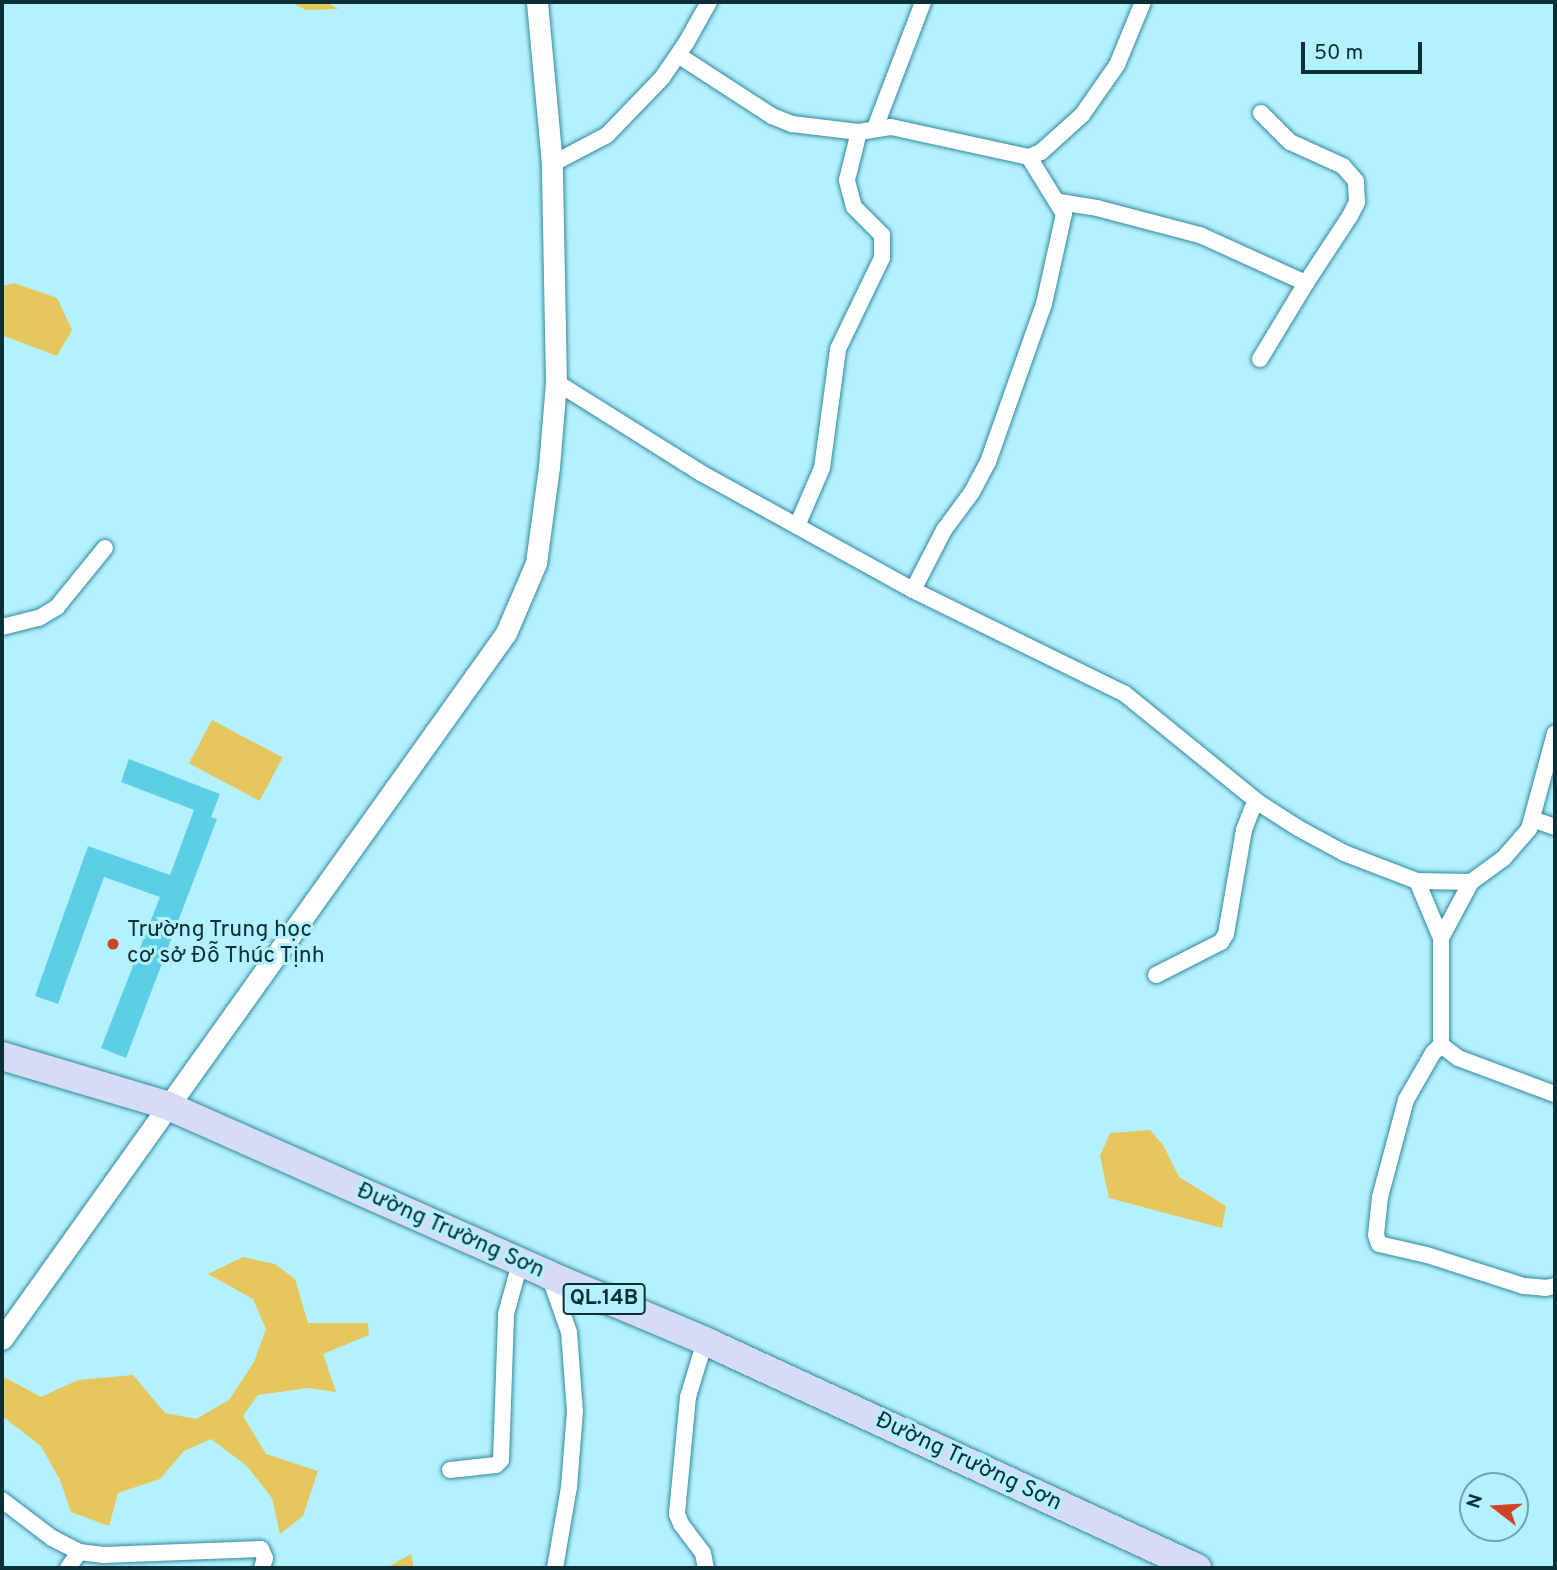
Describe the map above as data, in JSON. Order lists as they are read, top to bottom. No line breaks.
{"streets":{"highway":["Đường Trường Sơn","QL.14B"]},"places":["Trường Trung học cơ sở Đỗ Thúc Tịnh"],"scale_bar":"50 m","north":"left"}
